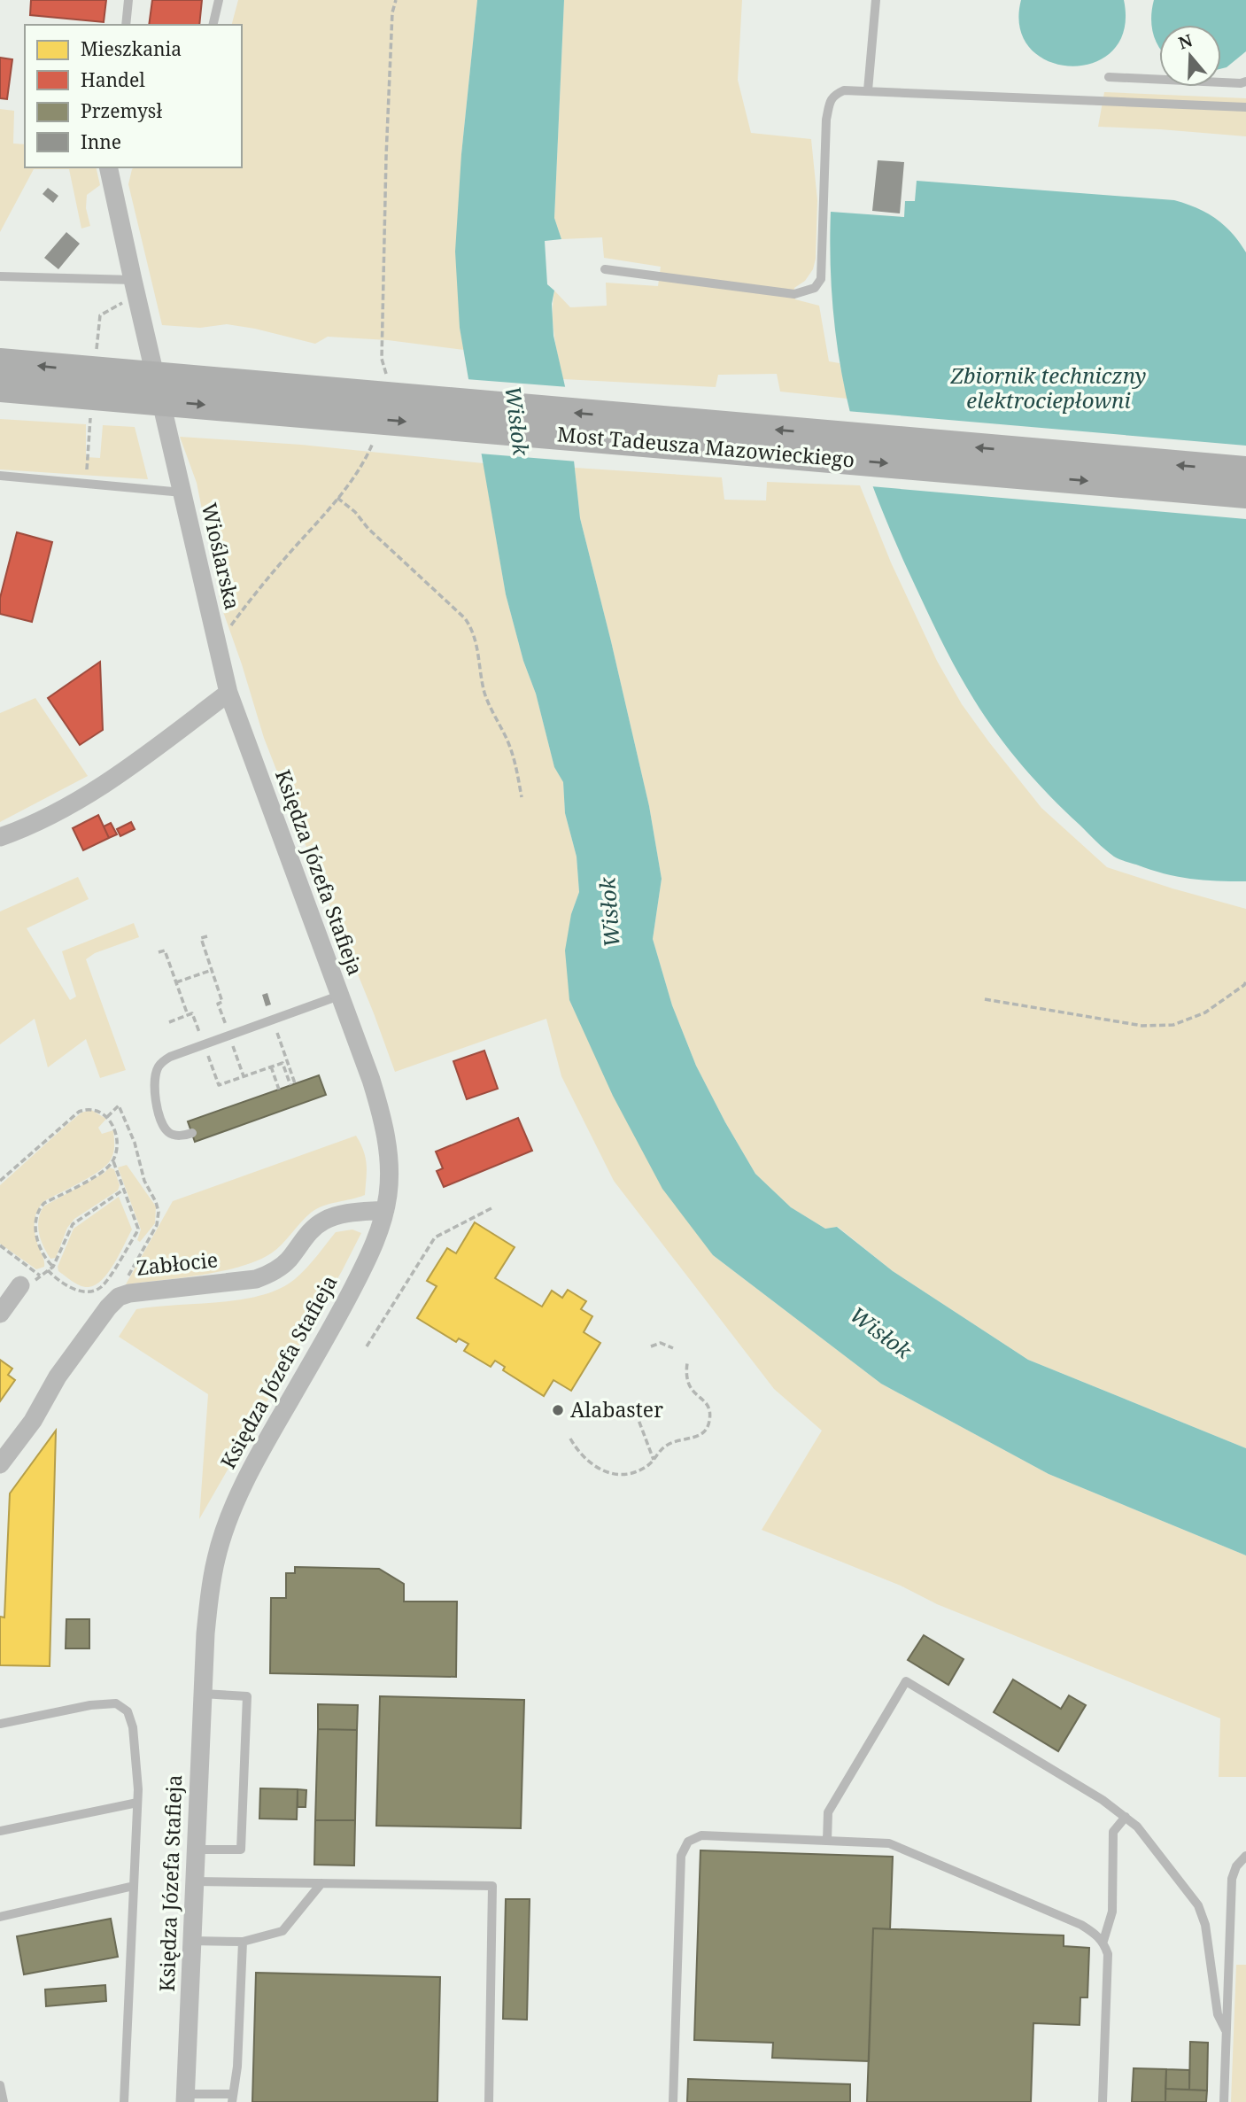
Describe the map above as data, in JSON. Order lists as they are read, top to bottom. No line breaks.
{"streets":{"main road":["Most Tadeusza Mazowieckiego"],"street":["Wioślarska","Księdza Józefa Stafieja","Zabłocie"]},"crossings":[["Wioślarska","Księdza Józefa Stafieja"],["Księdza Józefa Stafieja","Zabłocie"]],"water":["Zbiornik techniczny elektrociepłowni","Wisłok"],"places":["Alabaster"],"legend":["Mieszkania","Handel","Przemysł","Inne"],"north":"top"}
